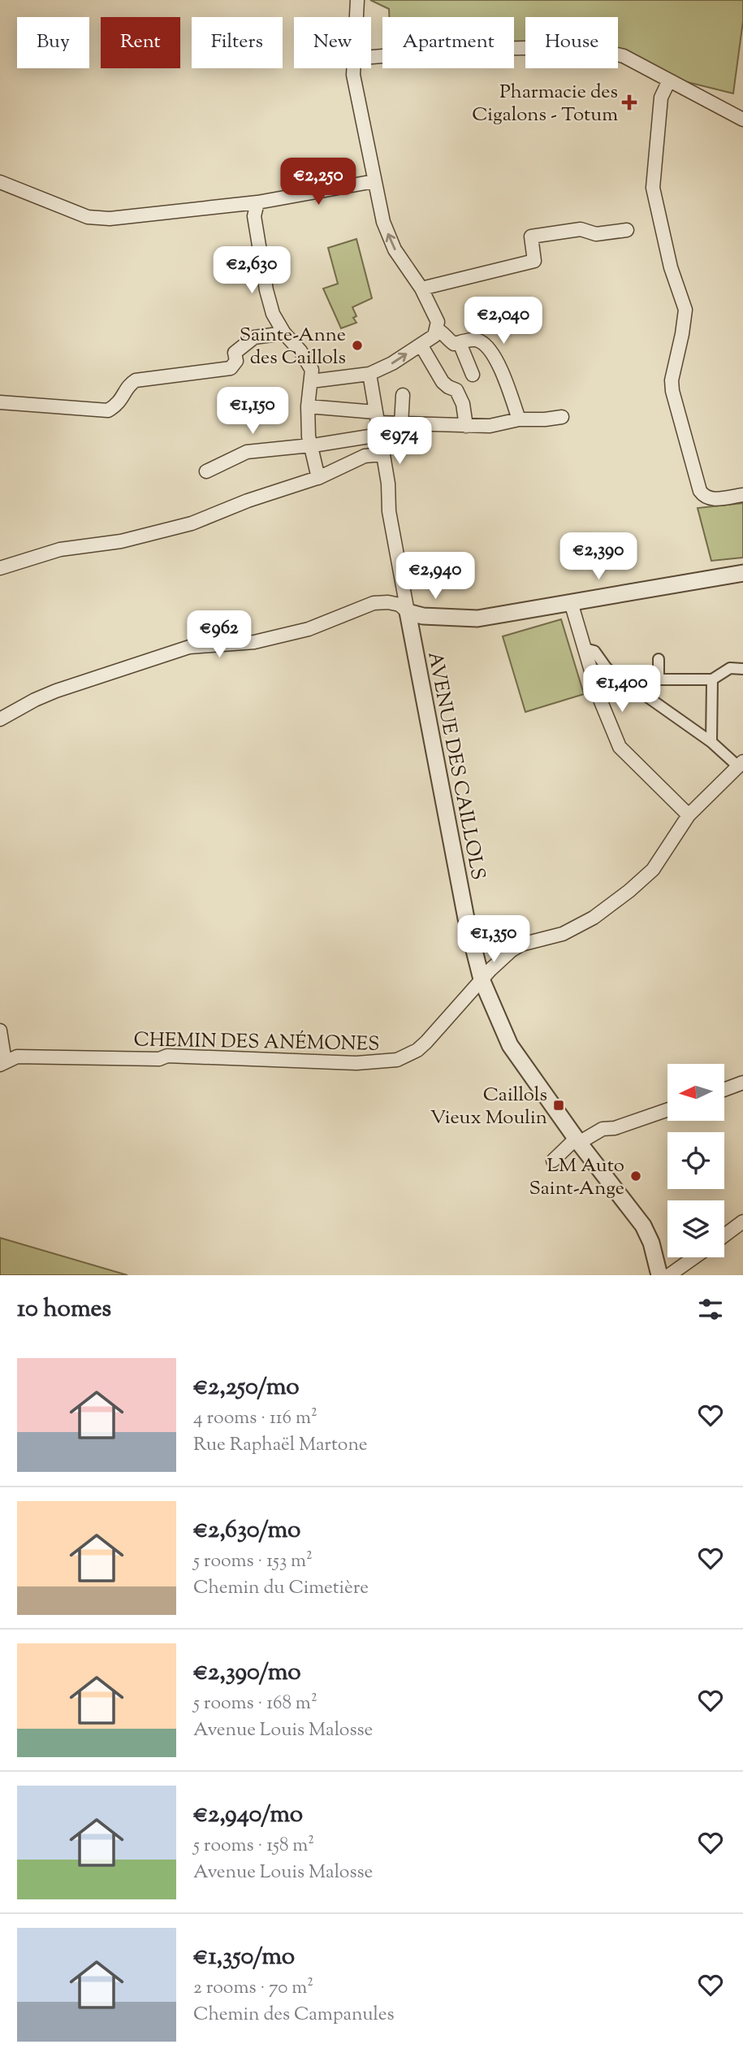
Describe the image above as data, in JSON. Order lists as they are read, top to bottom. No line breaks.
{"streets":{"street":["AVENUE DES CAILLOLS","CHEMIN DES ANÉMONES"]},"crossings":[["AVENUE DES CAILLOLS","CHEMIN DES ANÉMONES"]],"places":{"health":["Pharmacie des Cigalons - Totum"],"other":["Sainte-Anne des Caillols","LM Auto Saint-Ange"],"transit":["Caillols Vieux Moulin"]},"north":"left","page":{"chip":["Buy","Rent","Filters","New","Apartment","House"],"price":["€2,250","€2,630","€2,040","€1,150","€974","€2,390","€2,940","€962","€1,400","€1,350"],"heading":"10 homes","list":[{"name":"€2,250/mo","note":"4 rooms · 116 m² · Rue Raphaël Martone"},{"name":"€2,630/mo","note":"5 rooms · 153 m² · Chemin du Cimetière"},{"name":"€2,390/mo","note":"5 rooms · 168 m² · Avenue Louis Malosse"},{"name":"€2,940/mo","note":"5 rooms · 158 m² · Avenue Louis Malosse"},{"name":"€1,350/mo","note":"2 rooms · 70 m² · Chemin des Campanules"}]}}
